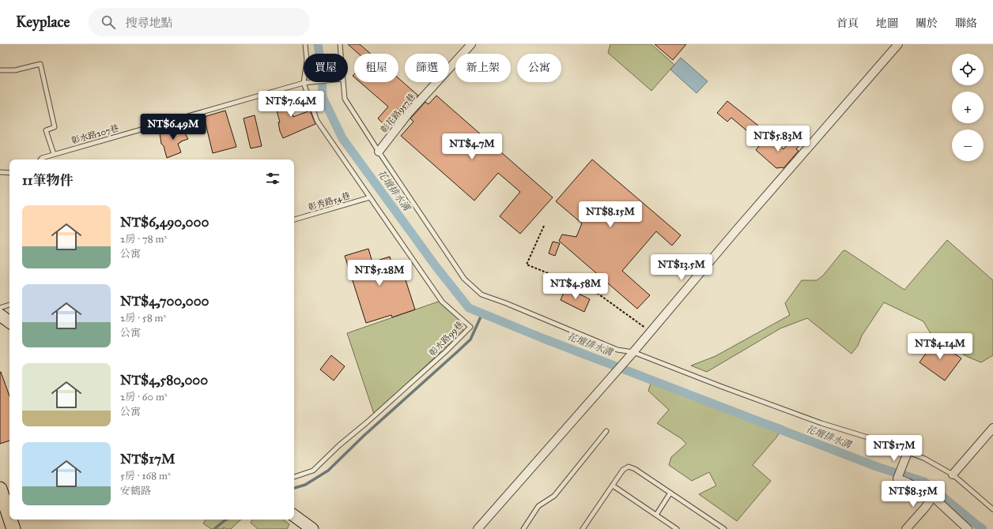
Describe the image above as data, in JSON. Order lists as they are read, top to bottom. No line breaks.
{"streets":{"street":["彰花路957巷"],"lane":["彰水路207巷","彰秀路54巷","彰水路99巷"]},"crossings":[["彰水路207巷","彰水路99巷"],["彰秀路54巷","彰水路99巷"]],"water":["花壇排水溝"],"page":{"header":"Keyplace","search":"搜尋地點","nav":["首頁","地圖","關於","聯絡"],"map_buttons":["+","−"],"chip":["買屋","租屋","篩選","新上架","公寓"],"price":["NT$7.64M","NT$6.49M","NT$5.83M","NT$4.7M","NT$8.15M","NT$13.5M","NT$5.28M","NT$4.58M","NT$4.14M","NT$17M","NT$8.35M"],"heading":"11筆物件","list":[{"name":"NT$6,490,000","note":"2房 · 78 m² · 公寓"},{"name":"NT$4,700,000","note":"2房 · 58 m² · 公寓"},{"name":"NT$4,580,000","note":"2房 · 60 m² · 公寓"},{"name":"NT$17M","note":"5房 · 168 m² · 安鶴路"}]}}
